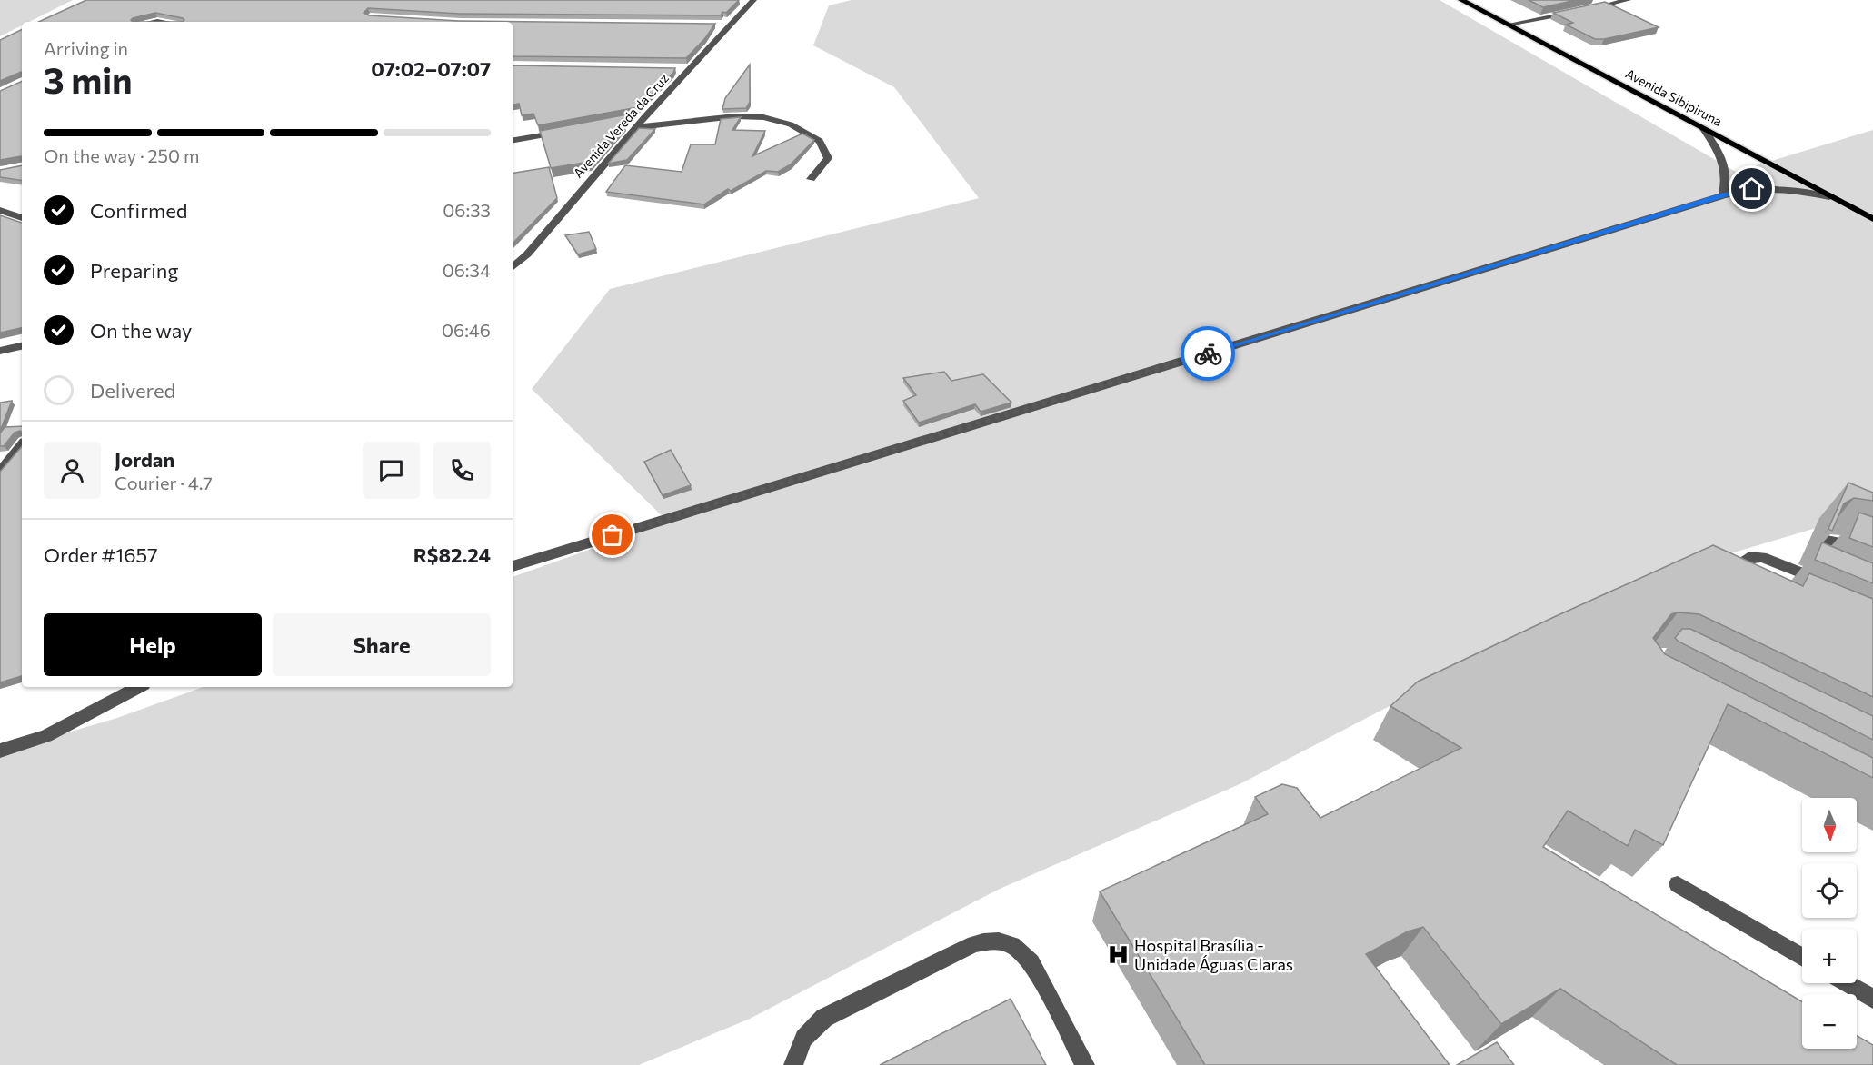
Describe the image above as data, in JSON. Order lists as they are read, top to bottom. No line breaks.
{"streets":{"main road":["Avenida Sibipiruna"],"street":["Avenida Vereda da Cruz"]},"places":{"hospital":["Hospital Brasília - Unidade Águas Claras"]},"north":"bottom","page":{"heading":["3 min","Arriving in","07:02–07:07"],"panel":["Jordan","Courier · 4.7","Order #1657","R$82.24"],"bar":"On the way · 250 m","list":[["Confirmed","06:33"],["Preparing","06:34"],["On the way","06:46"],"Delivered"],"buttons":["Help","Share"],"map_buttons":["+","−"]}}
